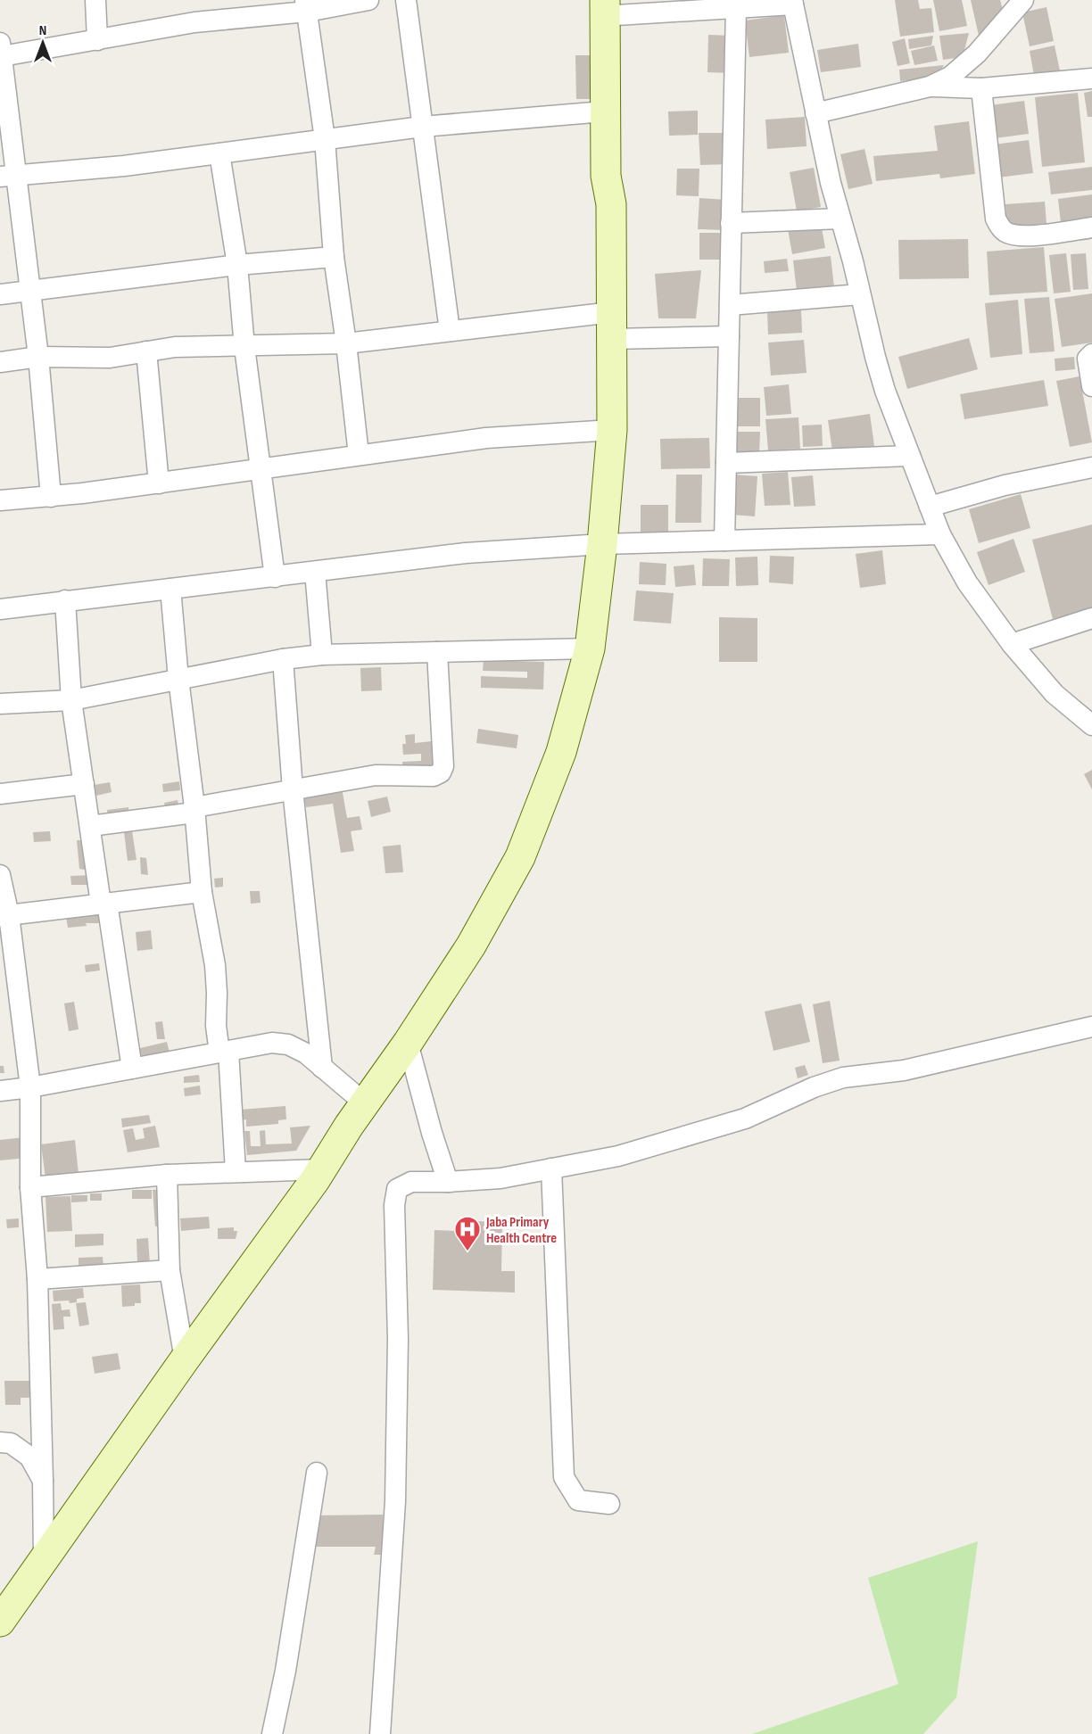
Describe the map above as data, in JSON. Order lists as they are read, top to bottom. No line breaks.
{"places":{"hospital":["Jaba Primary Health Centre"]},"north":"top"}
